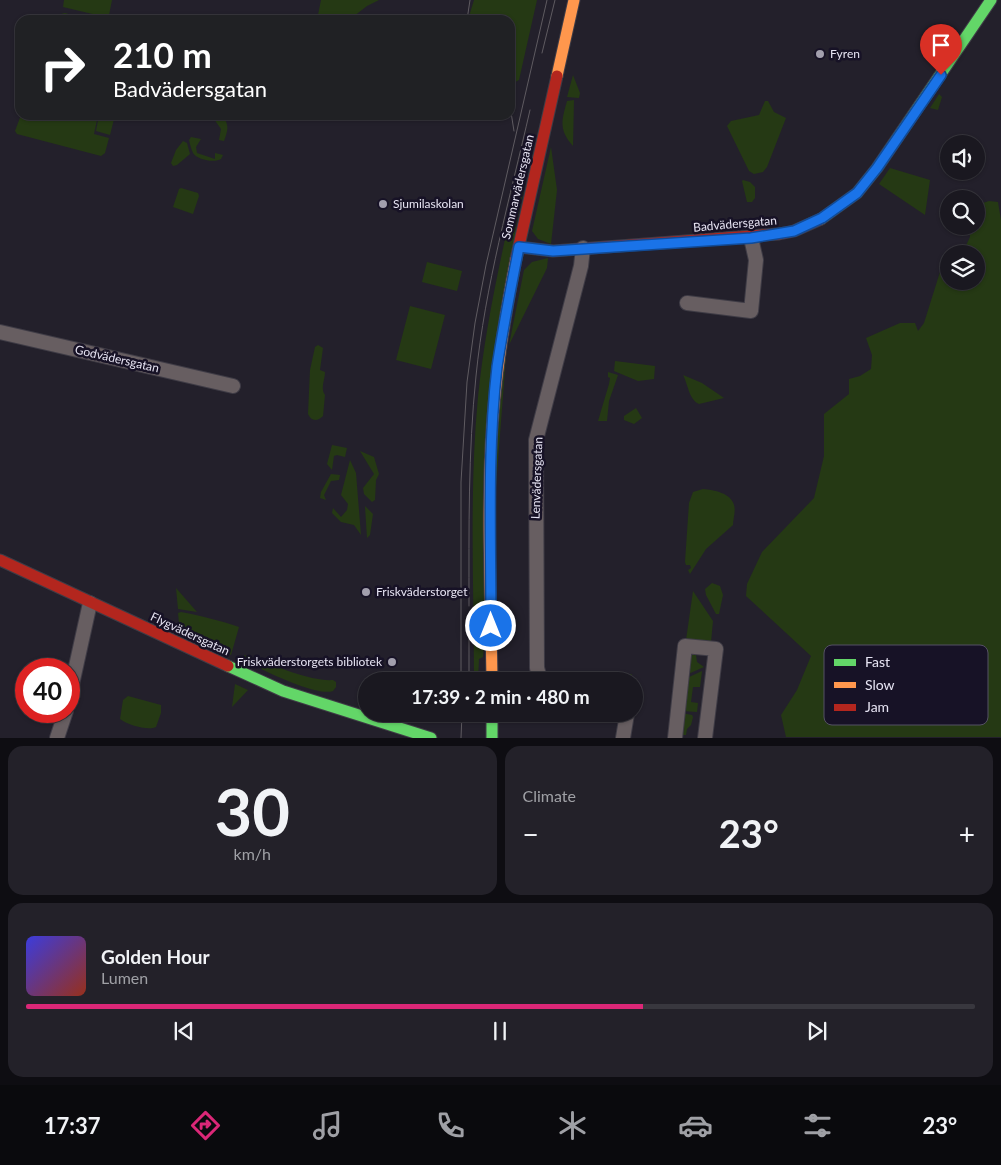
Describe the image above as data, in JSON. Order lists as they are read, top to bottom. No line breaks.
{"streets":{"street":["Sommarvädersgatan","Badvädersgatan","Godvädersgatan","Lenvädersgatan","Flygvädersgatan"]},"crossings":[["Sommarvädersgatan","Badvädersgatan"],["Badvädersgatan","Lenvädersgatan"]],"places":["Fyren","Sjumilaskolan","Friskväderstorget","Friskväderstorgets bibliotek"],"legend":["Fast","Slow","Jam"],"page":{"turn":["210 m","Badvädersgatan"],"limit":"40","trip":"17:39 · 2 min · 480 m","tile":[["30","km/h"],"Climate"],"heat":["−","23°","+"],"song":["Golden Hour","Lumen"],"tabs":["17:37","23°"]}}
